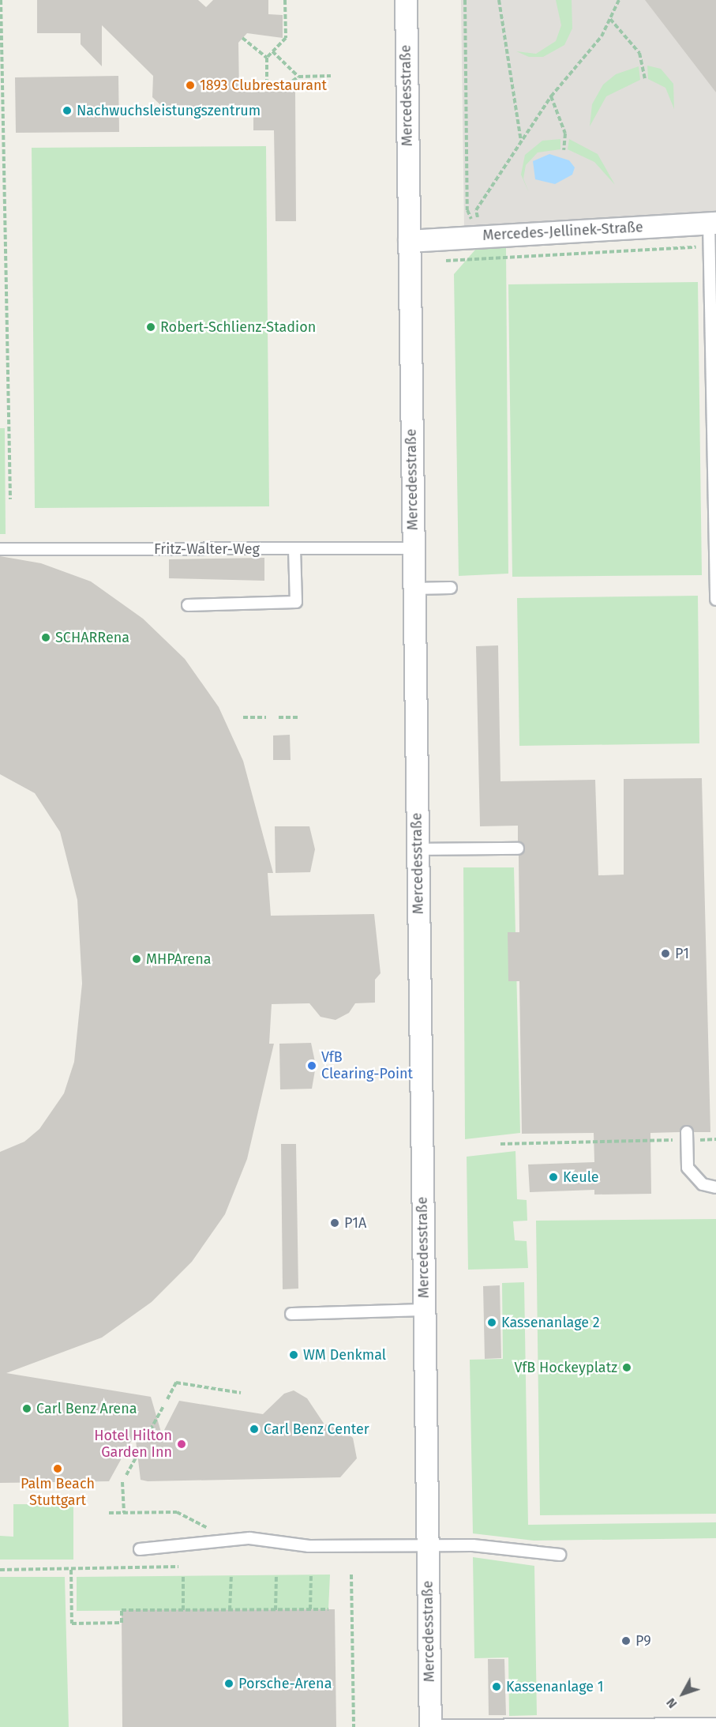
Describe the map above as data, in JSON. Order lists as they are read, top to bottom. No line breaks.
{"streets":{"street":["Mercedesstraße","Mercedes-Jellinek-Straße"],"lane":["Fritz-Walter-Weg"]},"crossings":[["Mercedesstraße","Mercedes-Jellinek-Straße"],["Mercedesstraße","Fritz-Walter-Weg"]],"places":["1893 Clubrestaurant","Nachwuchsleistungszentrum","Robert-Schlienz-Stadion","SCHARRena","P1","MHPArena","VfB Clearing-Point","Keule","P1A","Kassenanlage 2","WM Denkmal","VfB Hockeyplatz","Carl Benz Arena","Carl Benz Center","Hotel Hilton Garden Inn","Palm Beach Stuttgart","P9","Porsche-Arena","Kassenanlage 1"],"north":"bottom left"}
